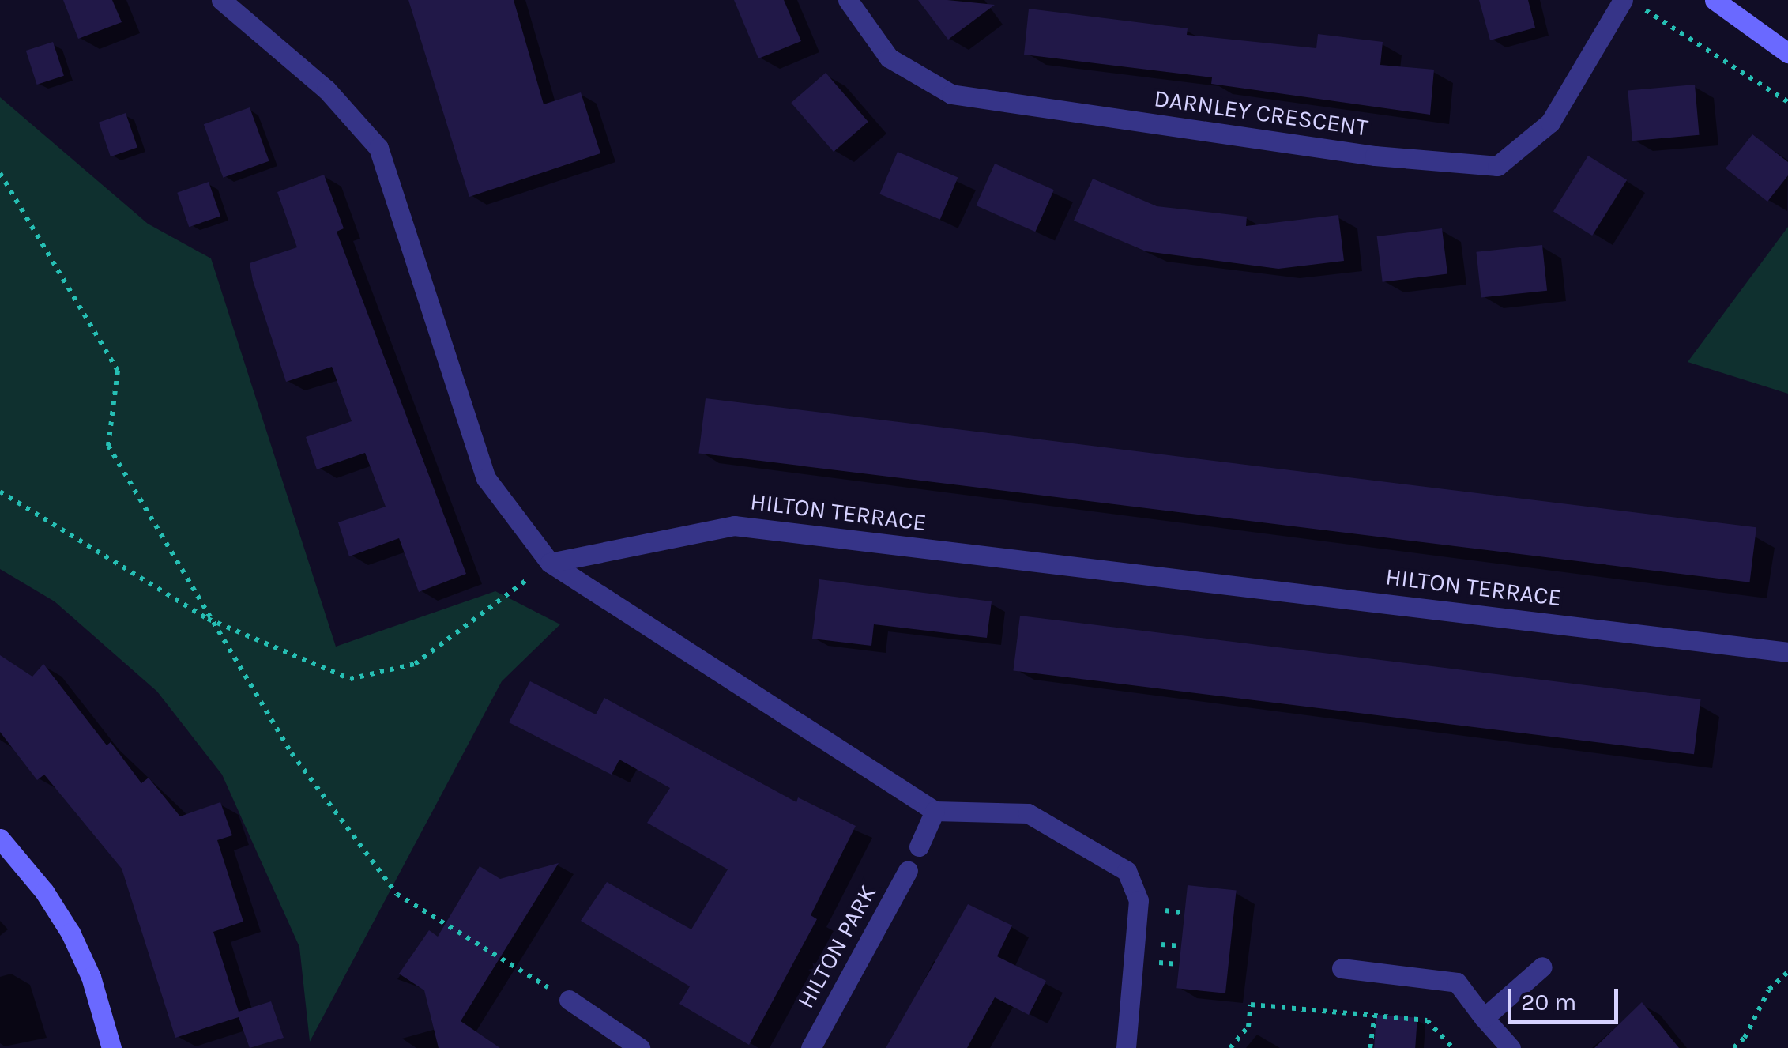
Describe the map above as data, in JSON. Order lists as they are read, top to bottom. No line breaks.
{"streets":{"street":["DARNLEY CRESCENT","HILTON TERRACE","HILTON PARK"]},"scale_bar":"20 m"}
